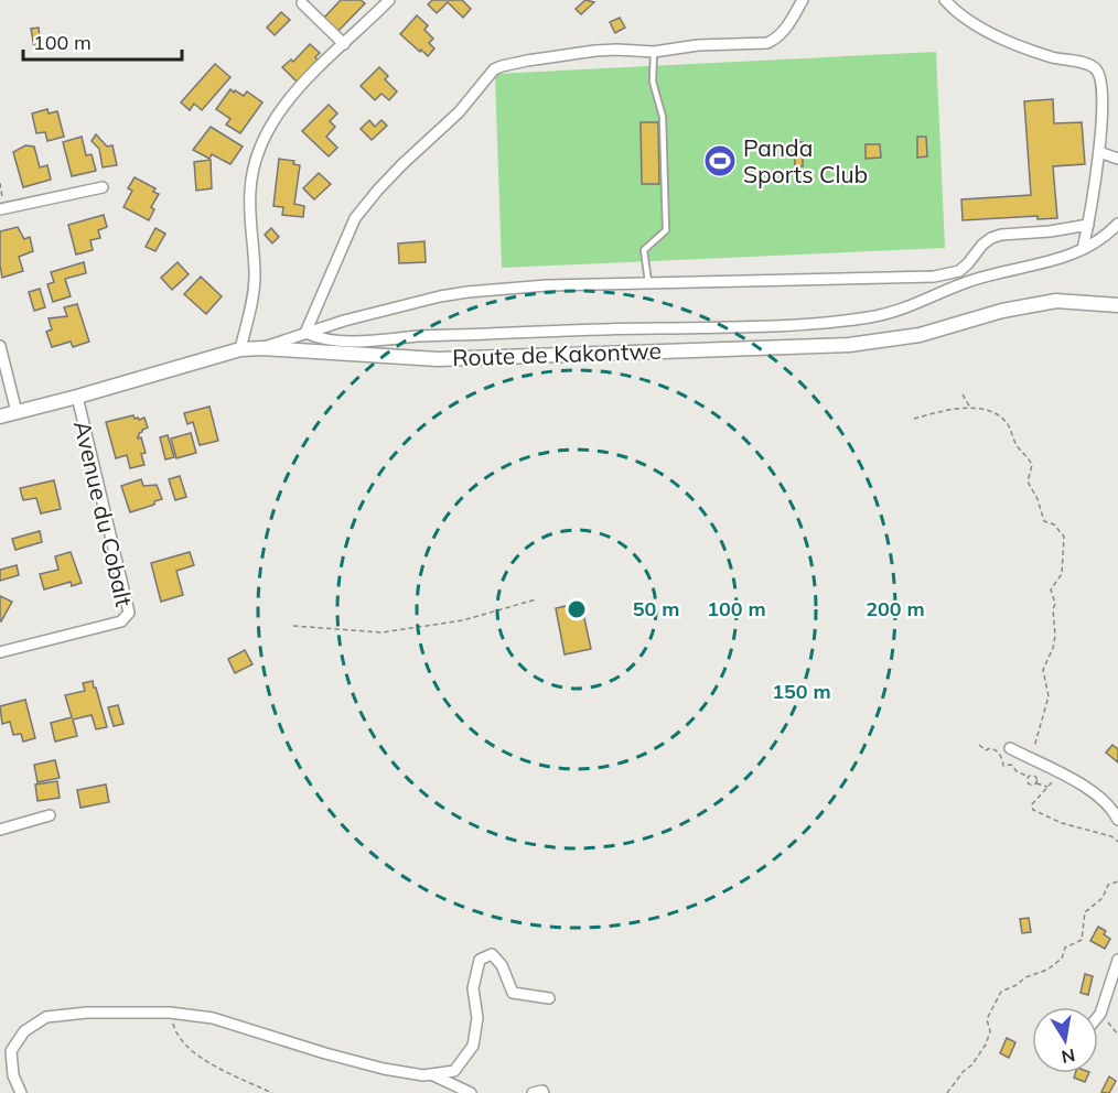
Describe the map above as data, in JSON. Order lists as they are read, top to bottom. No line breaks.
{"streets":{"street":["Route de Kakontwe","Avenue du Cobalt"]},"crossings":[["Route de Kakontwe","Avenue du Cobalt"]],"places":{"sports":["Panda Sports Club"]},"scale_bar":"100 m","north":"bottom","rings":["50 m","100 m","200 m","150 m"]}
